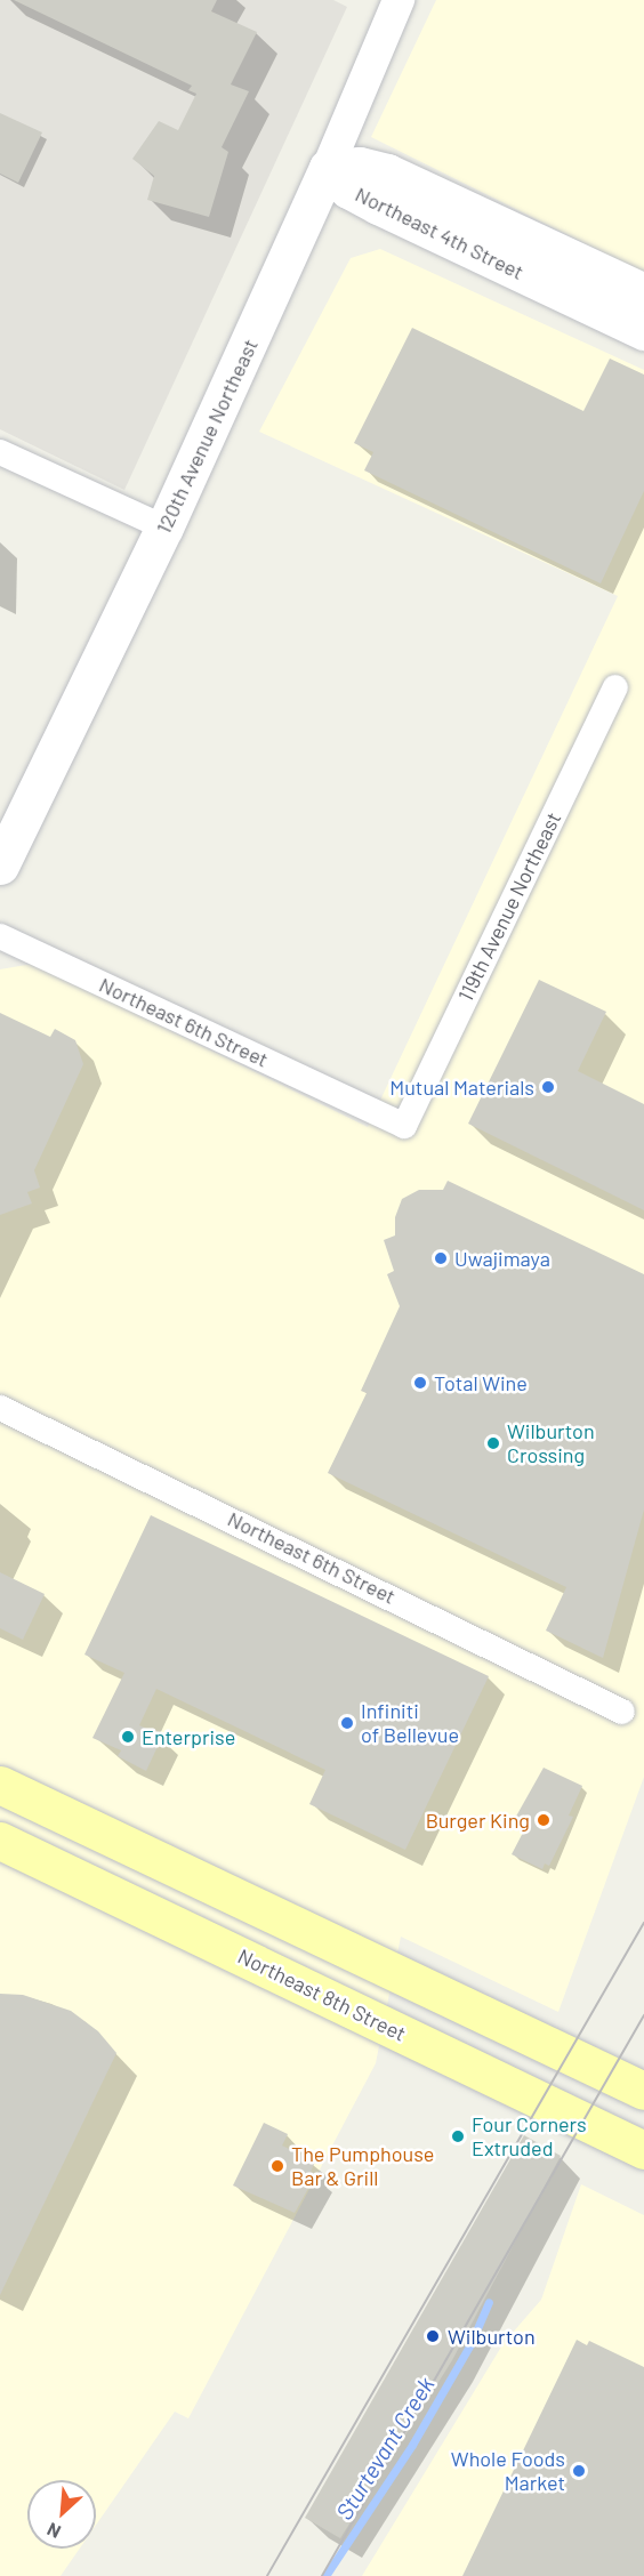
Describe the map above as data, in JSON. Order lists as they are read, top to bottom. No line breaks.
{"streets":{"main road":["Northeast 4th Street","120th Avenue Northeast","Northeast 8th Street"],"street":["119th Avenue Northeast","Northeast 6th Street"]},"crossings":[["Northeast 4th Street","120th Avenue Northeast"],["119th Avenue Northeast","Northeast 6th Street"]],"water":["Sturtevant Creek"],"places":["Mutual Materials","Uwajimaya","Total Wine","Wilburton Crossing","Infiniti of Bellevue","Enterprise","Burger King","Four Corners Extruded","The Pumphouse Bar & Grill","Wilburton","Whole Foods Market"],"north":"bottom left"}
